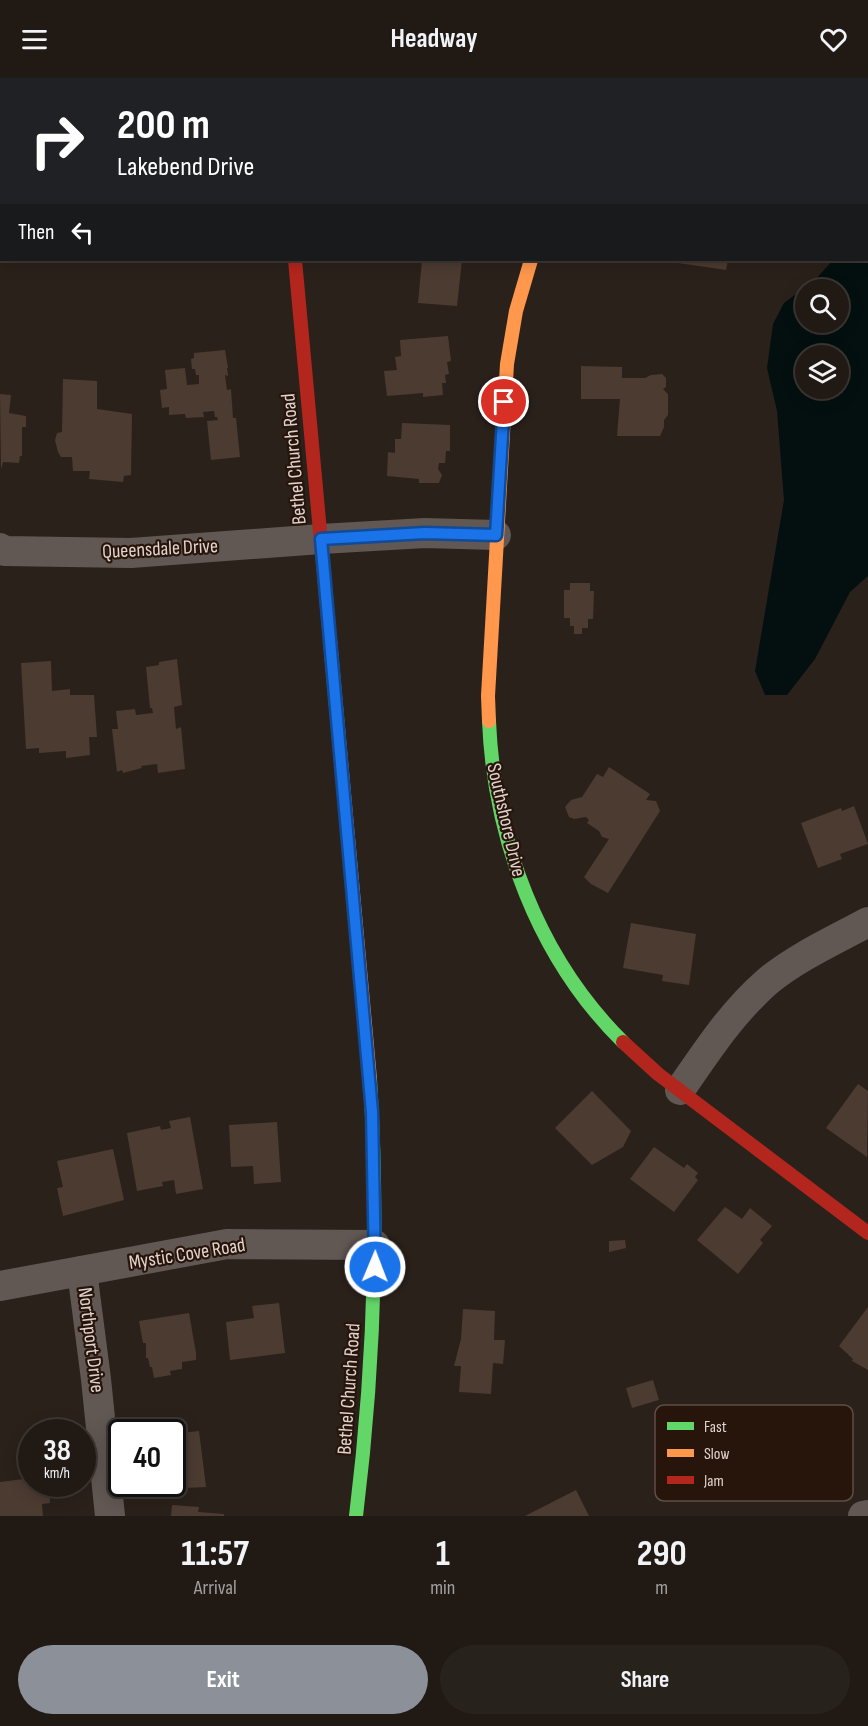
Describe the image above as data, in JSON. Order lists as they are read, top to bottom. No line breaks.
{"streets":{"street":["Bethel Church Road","Queensdale Drive","Southshore Drive","Mystic Cove Road","Northport Drive"]},"crossings":[["Bethel Church Road","Queensdale Drive"],["Bethel Church Road","Mystic Cove Road"],["Queensdale Drive","Southshore Drive"],["Mystic Cove Road","Northport Drive"]],"legend":["Fast","Slow","Jam"],"page":{"header":"Headway","turn":["200 m","Lakebend Drive"],"then":"Then","speed":"38 km/h","limit":"40","eta":["11:57","Arrival","1","min","290","m"],"buttons":["Exit","Share"]}}
